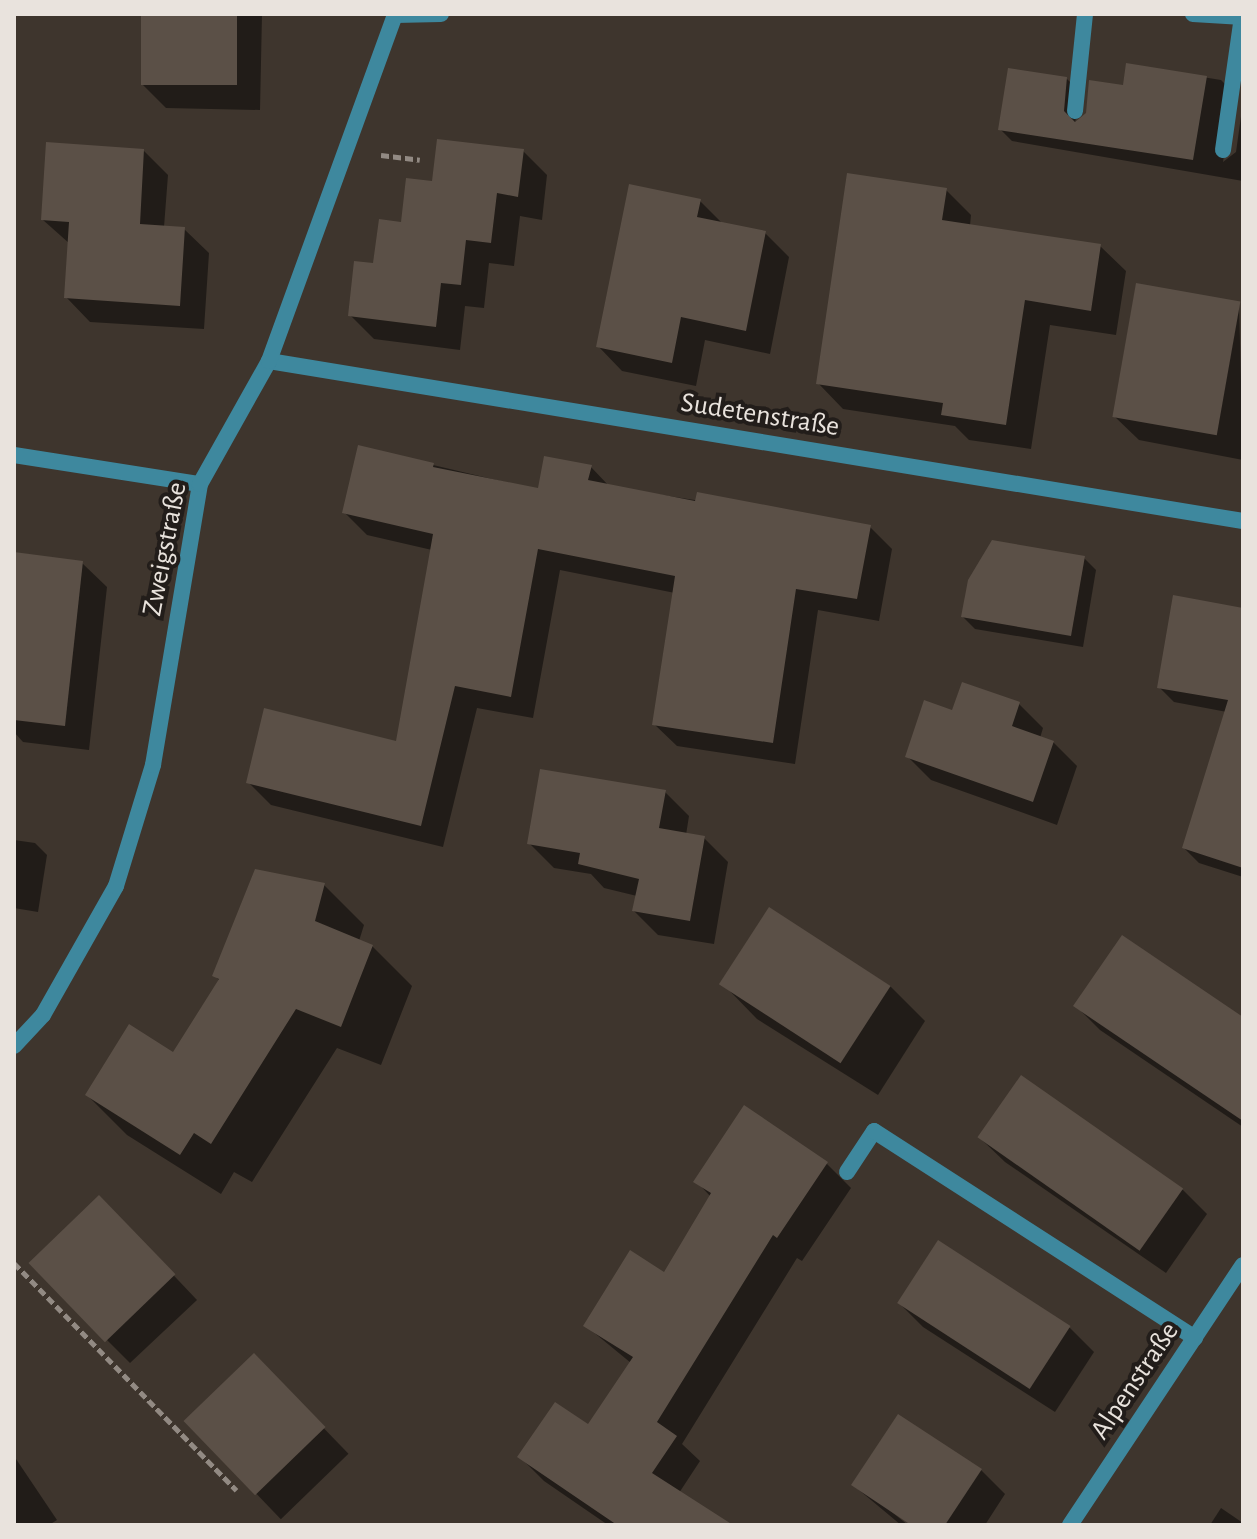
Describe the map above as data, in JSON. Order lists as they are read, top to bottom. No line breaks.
{"streets":{"street":["Sudetenstraße","Zweigstraße","Alpenstraße"]},"crossings":[["Sudetenstraße","Zweigstraße"]]}
